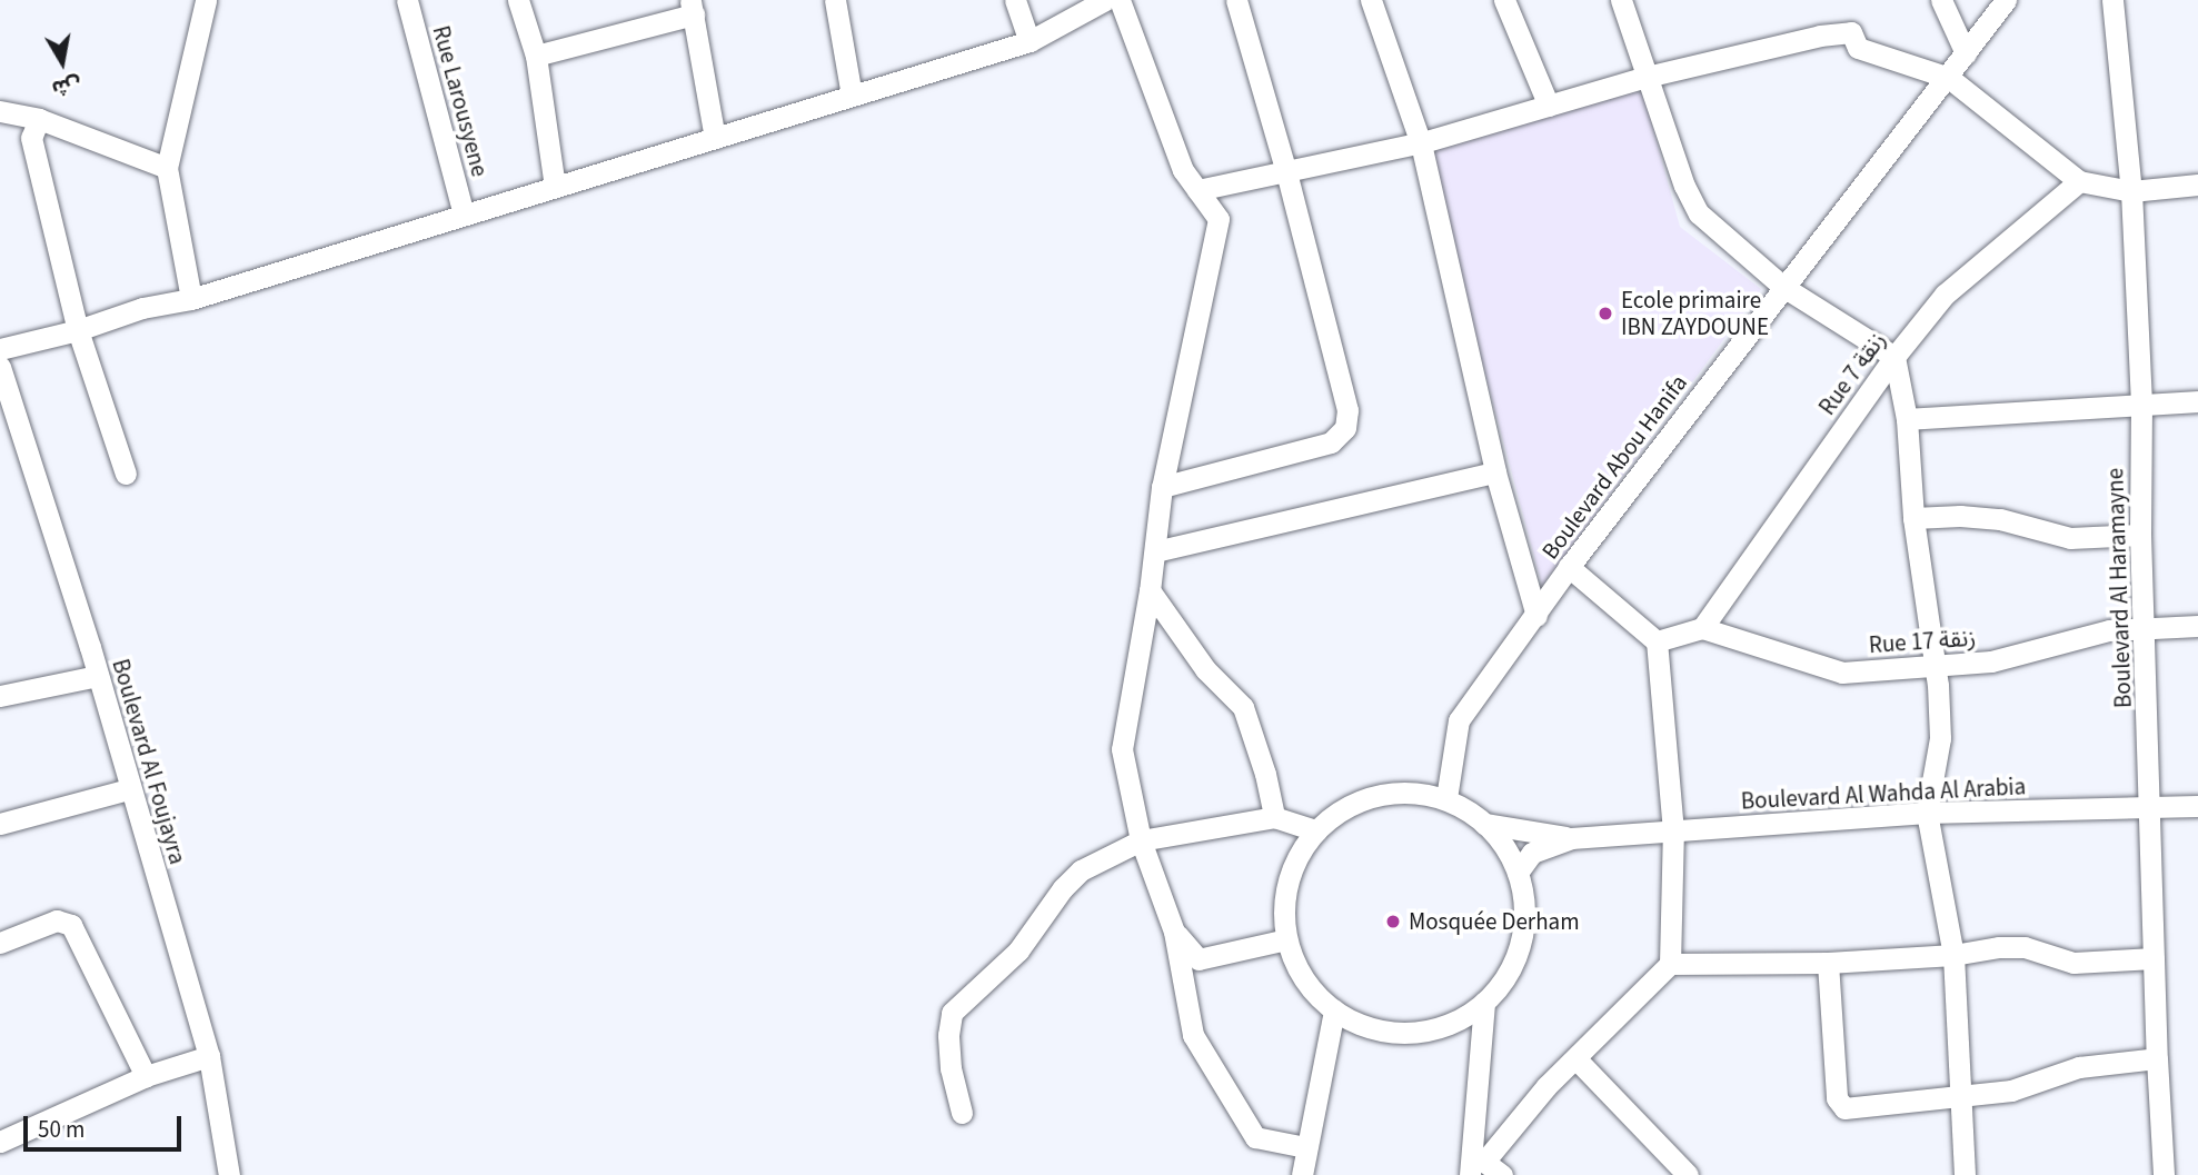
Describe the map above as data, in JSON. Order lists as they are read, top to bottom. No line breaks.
{"streets":{"street":["Rue Larousyene","Rue 7 زنقة","Boulevard Abou Hanifa","Boulevard Al Haramayne","Rue 17 زنقة","Boulevard Al Foujayra","Boulevard Al Wahda Al Arabia"]},"crossings":[["Rue 7 زنقة","Rue 17 زنقة"],["Boulevard Abou Hanifa","Boulevard Al Wahda Al Arabia"],["Boulevard Al Haramayne","Rue 17 زنقة"],["Boulevard Al Haramayne","Boulevard Al Wahda Al Arabia"]],"places":["Ecole primaire IBN ZAYDOUNE","Mosquée Derham"],"scale_bar":"50 m","north":"bottom"}
